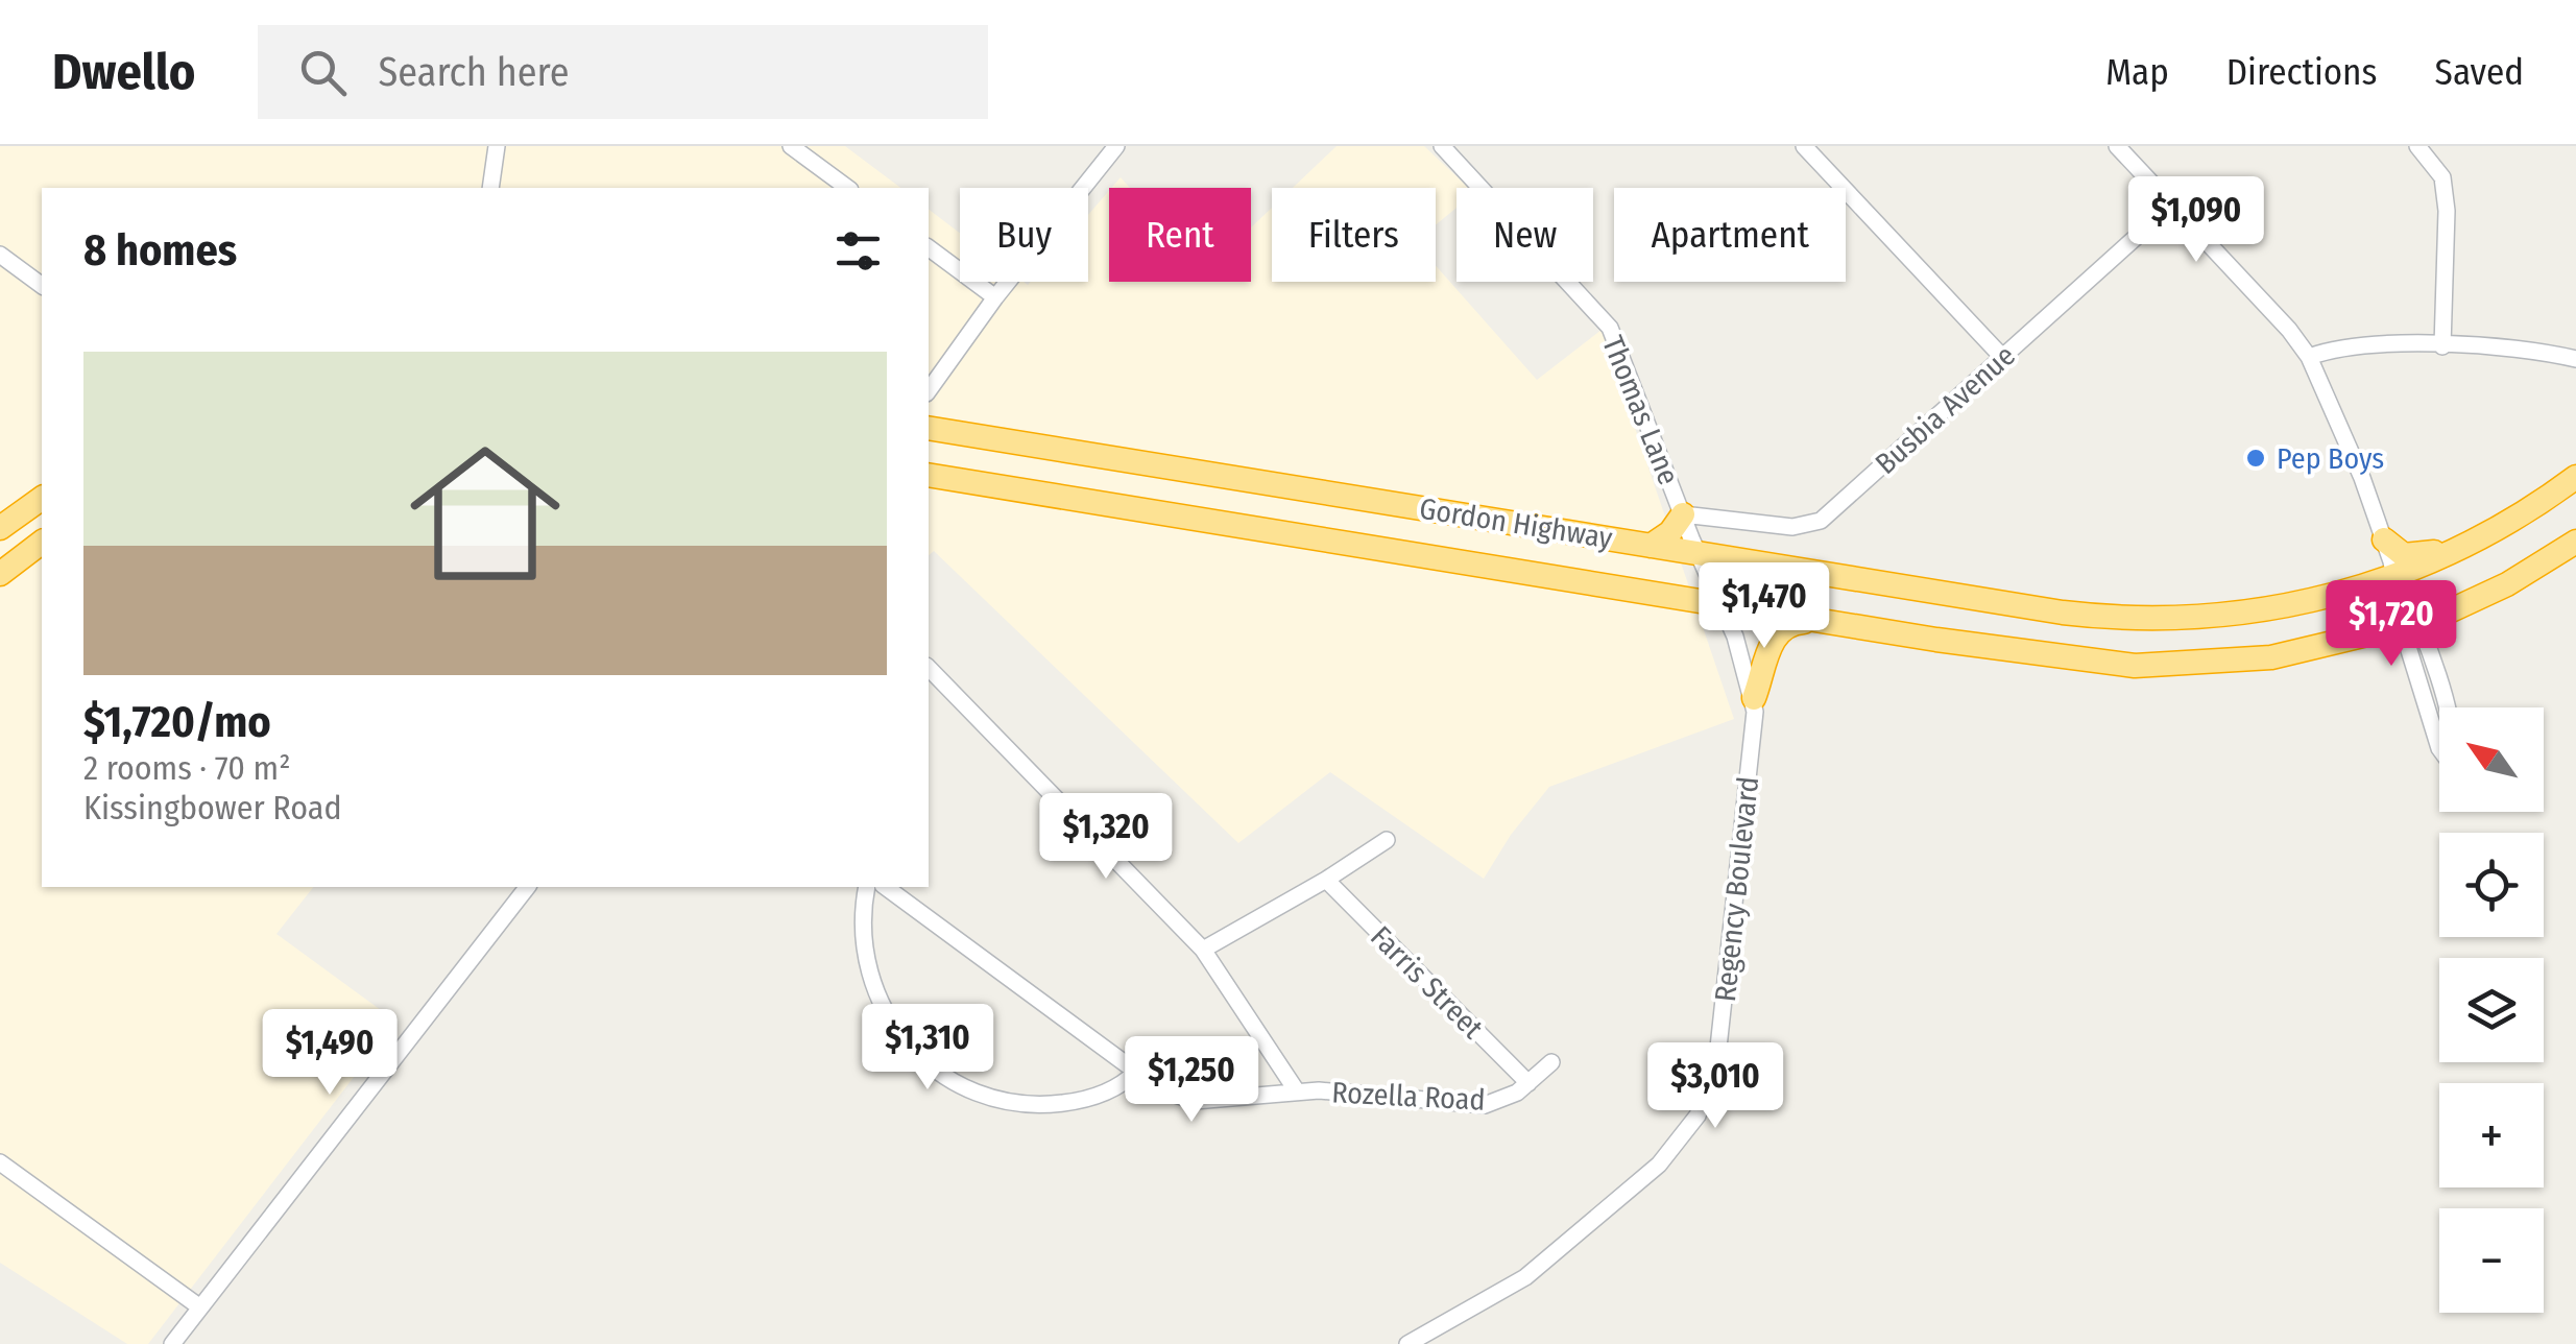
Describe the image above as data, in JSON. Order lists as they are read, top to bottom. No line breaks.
{"streets":{"highway":["Gordon Highway"],"street":["Busbia Avenue","Thomas Lane","Regency Boulevard","Farris Street","Rozella Road"]},"crossings":[["Busbia Avenue","Thomas Lane"],["Thomas Lane","Gordon Highway"],["Thomas Lane","Regency Boulevard"],["Gordon Highway","Regency Boulevard"],["Farris Street","Rozella Road"]],"places":["Pep Boys"],"north":"top left","page":{"header":"Dwello","search":"Search here","nav":["Map","Directions","Saved"],"price":["$1,090","$1,470","$1,720","$1,320","$1,310","$1,490","$1,250","$3,010"],"chip":["Buy","Rent","Filters","New","Apartment"],"heading":"8 homes","list":[{"name":"$1,720/mo","note":"2 rooms · 70 m² · Kissingbower Road"}],"map_buttons":["+","−"]}}
